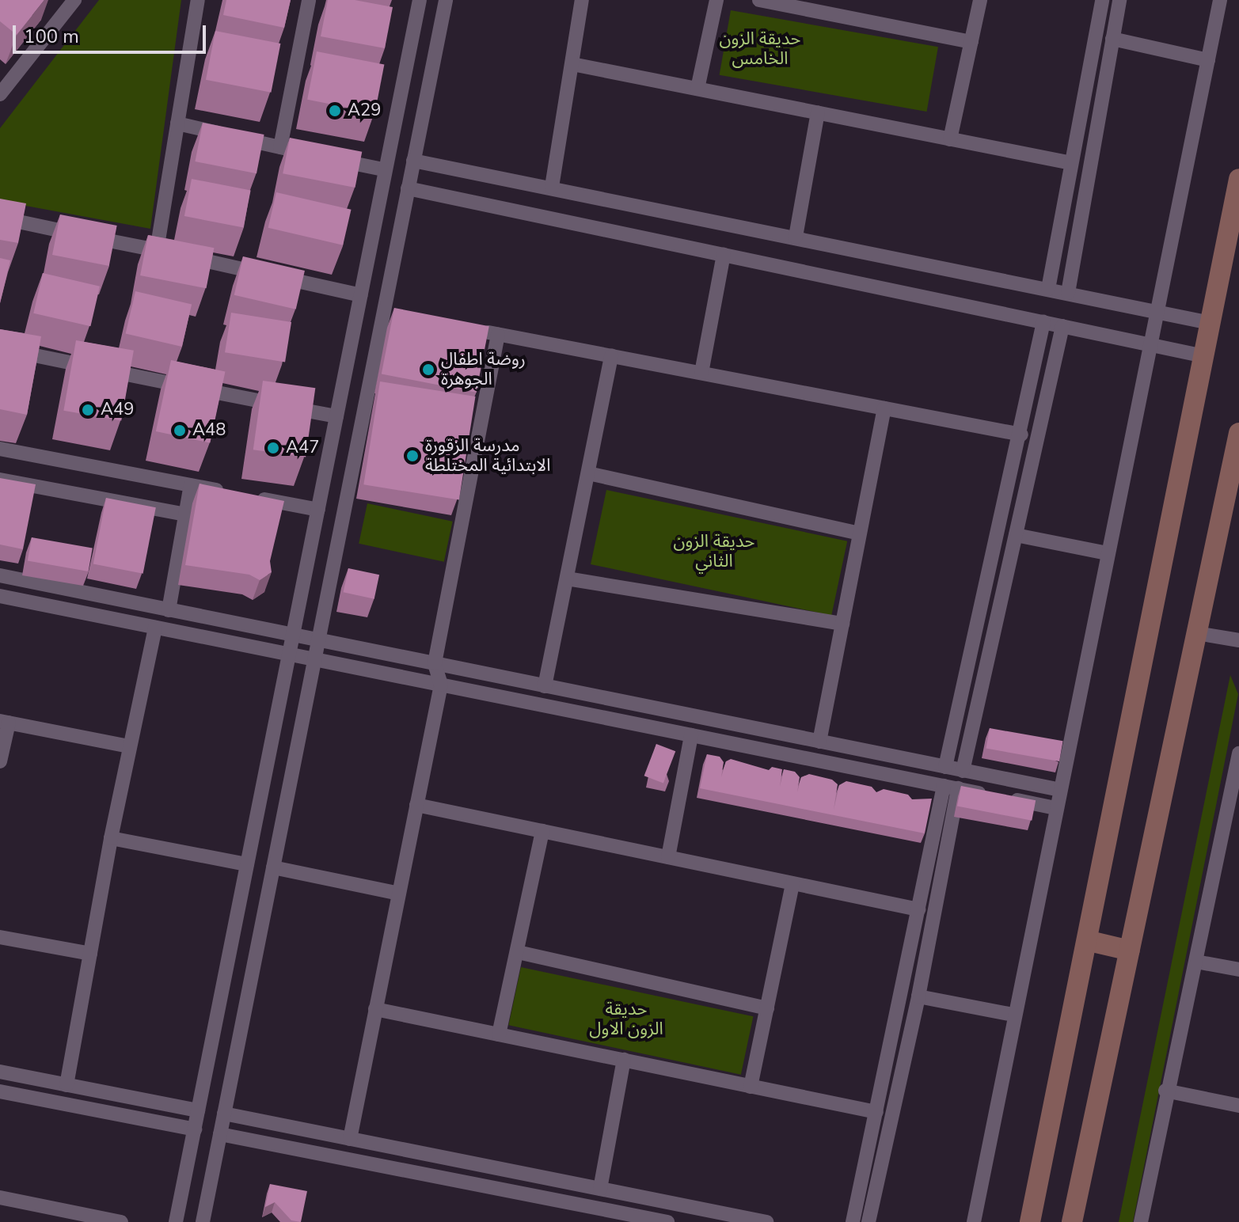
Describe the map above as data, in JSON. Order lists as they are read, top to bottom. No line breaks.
{"parks":["حديقة الزون الخامس","حديقة الزون الثاني","حديقة الزون الاول"],"places":["A29","روضة اطفال الجوهرة","A49","A48","A47","مدرسة الزقورة الابتدائية المختلطة"],"scale_bar":"100 m"}
